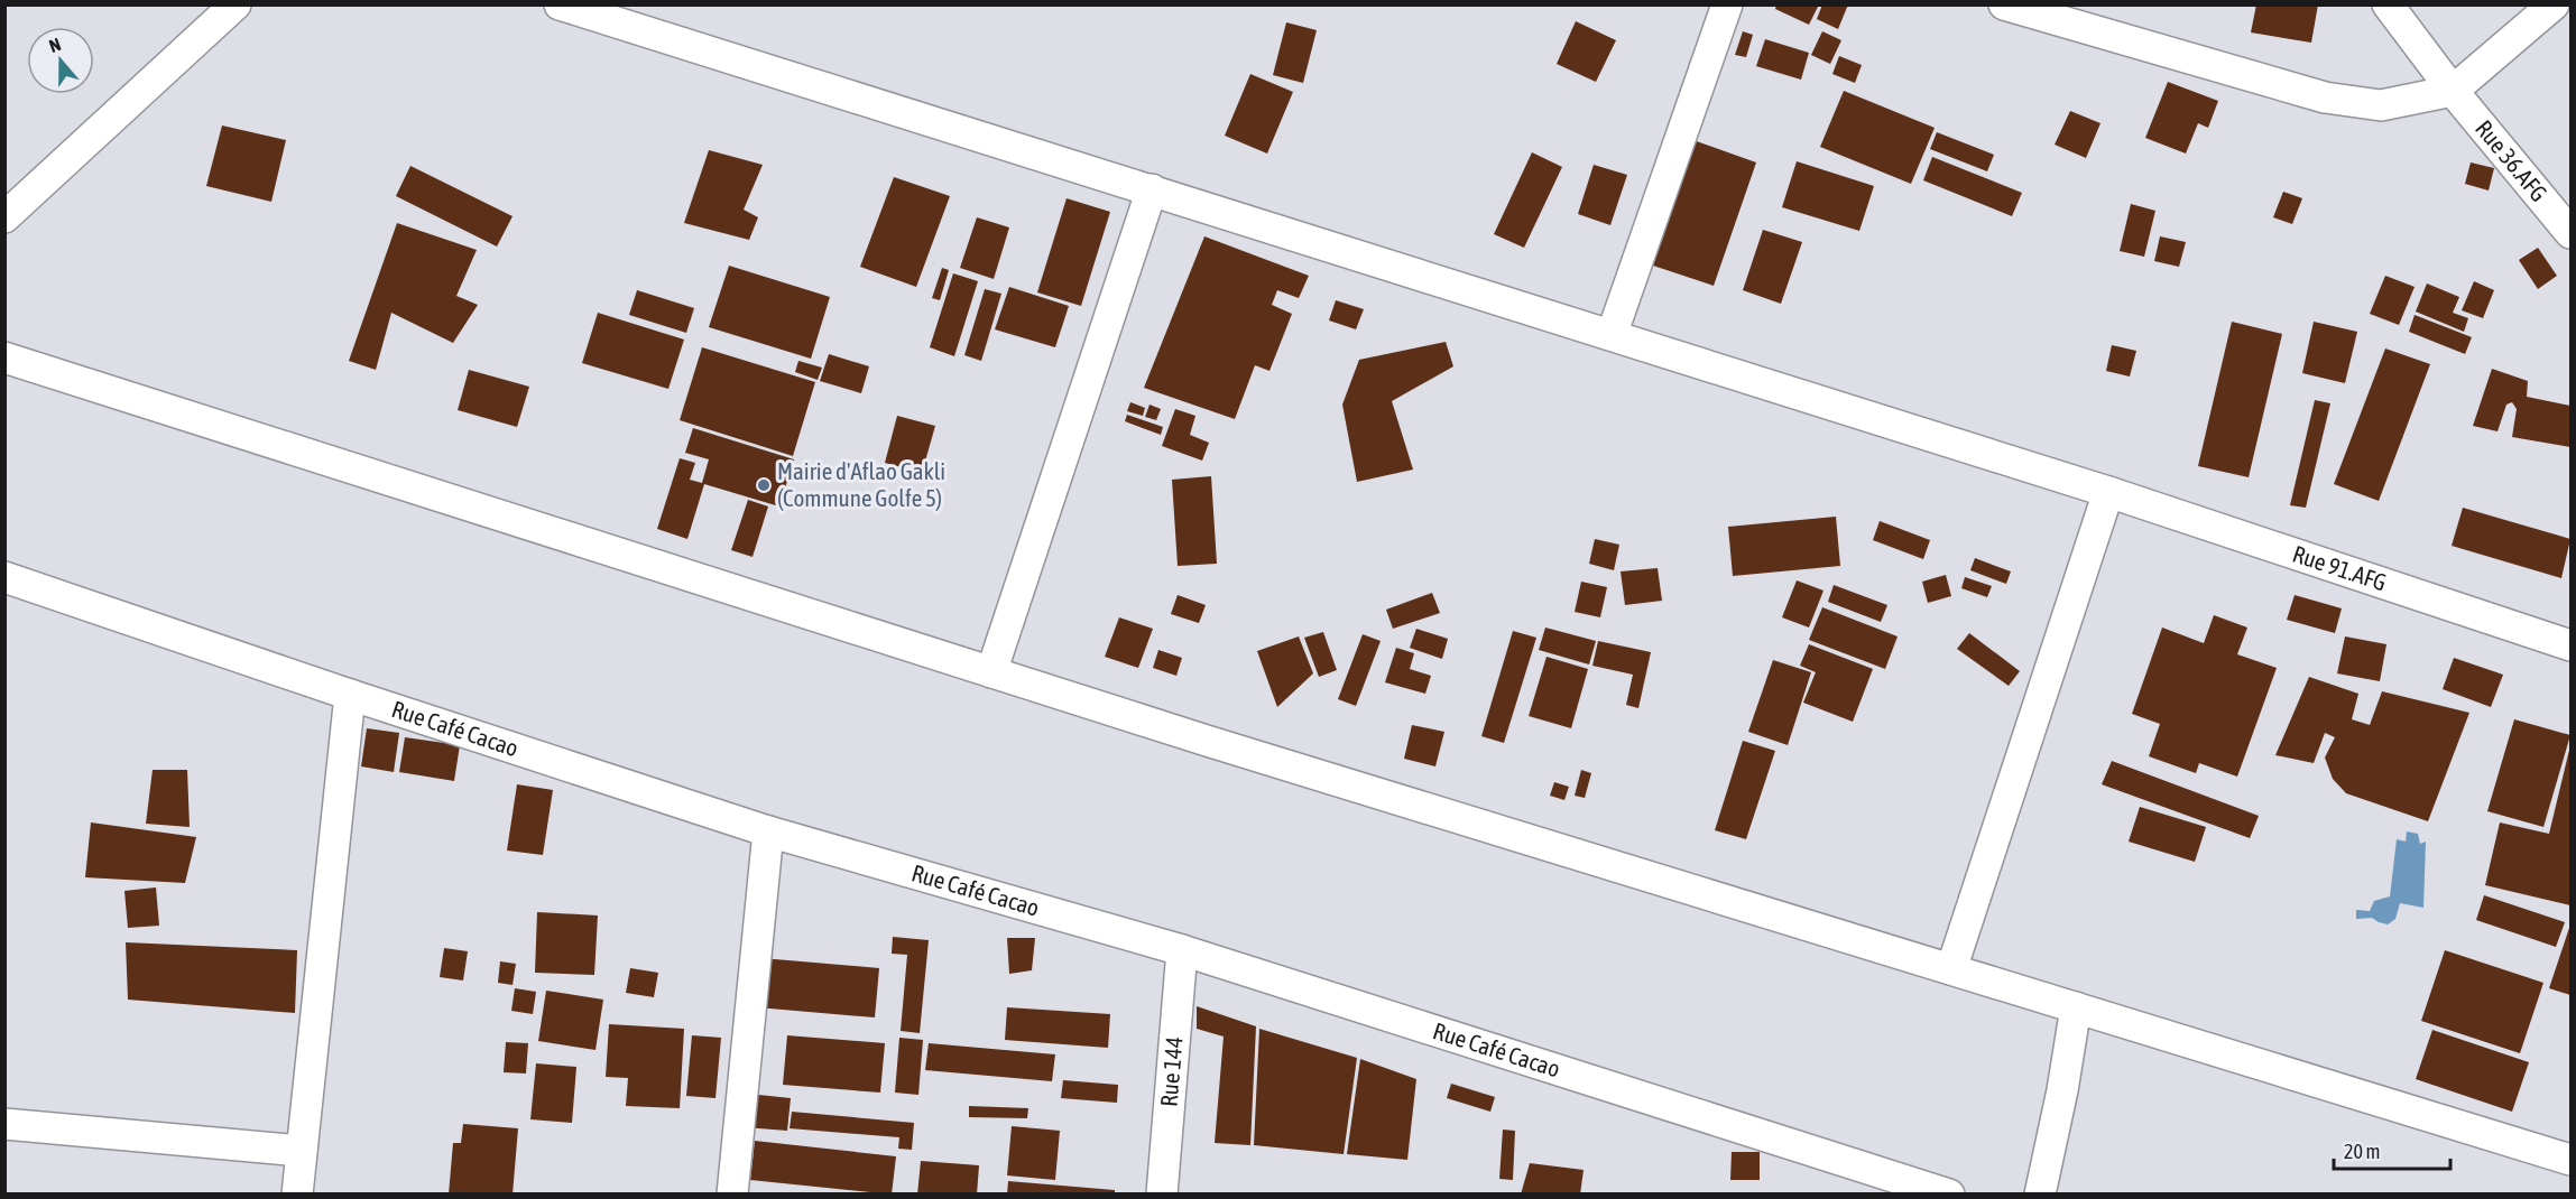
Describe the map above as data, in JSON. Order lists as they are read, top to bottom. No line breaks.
{"streets":{"street":["Rue 36.AFG","Rue 91.AFG","Rue Café Cacao","Rue 144"]},"crossings":[["Rue Café Cacao","Rue 144"]],"places":["Mairie d'Aflao Gakli (Commune Golfe 5)"],"scale_bar":"20 m","north":"top"}
